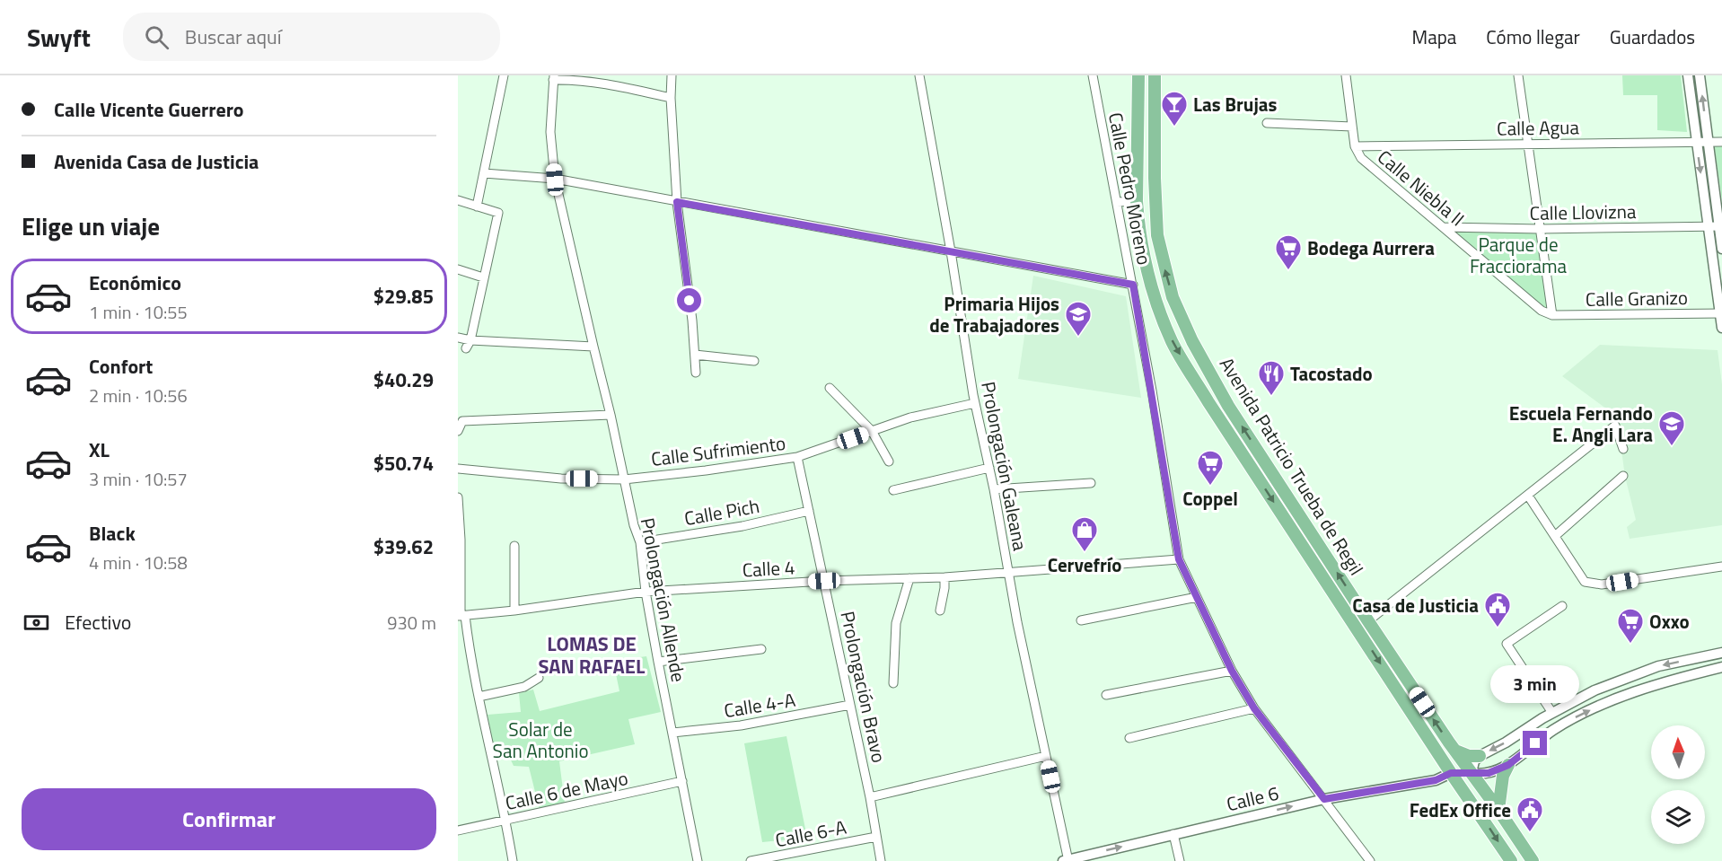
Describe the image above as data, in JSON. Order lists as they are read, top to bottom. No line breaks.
{"streets":{"main road":["Avenida Patricio Trueba de Regil"],"street":["Calle Agua","Calle Niebla II","Calle Pedro Moreno","Calle Llovizna","Calle Granizo","Calle Sufrimiento","Prolongación Galeana","Calle Pich","Calle 4","Prolongación Allende","Prolongación Bravo","Calle 4-A","Calle 6 de Mayo","Calle 6","Calle 6-A"]},"crossings":[["Calle Agua","Calle Niebla II"],["Calle Niebla II","Calle Llovizna"],["Calle Niebla II","Calle Granizo"],["Calle Pedro Moreno","Calle 4"],["Calle Pedro Moreno","Calle 6"],["Calle Sufrimiento","Prolongación Galeana"],["Calle Sufrimiento","Prolongación Allende"],["Calle Sufrimiento","Prolongación Bravo"],["Prolongación Galeana","Calle 4"],["Prolongación Galeana","Calle 6"],["Avenida Patricio Trueba de Regil","Calle 6"],["Calle Pich","Prolongación Allende"],["Calle Pich","Prolongación Bravo"],["Calle 4","Prolongación Allende"],["Calle 4","Prolongación Bravo"],["Prolongación Allende","Calle 4-A"],["Prolongación Allende","Calle 6 de Mayo"],["Prolongación Bravo","Calle 4-A"],["Prolongación Bravo","Calle 6-A"]],"one_way":["Calle 6"],"districts":["LOMAS DE SAN RAFAEL"],"parks":["Parque de Fracciorama","Solar de San Antonio"],"places":{"bar":["Las Brujas"],"supermarket":["Bodega Aurrera","Coppel","Oxxo"],"school or university":["Primaria Hijos de Trabajadores","Escuela Fernando E. Angli Lara"],"restaurant":["Tacostado"],"shop":["Cervefrío"],"public building":["Casa de Justicia","FedEx Office"]},"north":"top","page":{"header":"Swyft","search":"Buscar aquí","nav":["Mapa","Cómo llegar","Guardados"],"banner":["Calle Vicente Guerrero","Avenida Casa de Justicia"],"heading":"Elige un viaje","list":[{"name":"Económico","note":"1 min · 10:55","value":"$29.85"},{"name":"Confort","note":"2 min · 10:56","value":"$40.29"},{"name":"XL","note":"3 min · 10:57","value":"$50.74"},{"name":"Black","note":"4 min · 10:58","value":"$39.62"}],"pay":["Efectivo","930 m"],"bubble":"3 min","buttons":"Confirmar"}}
